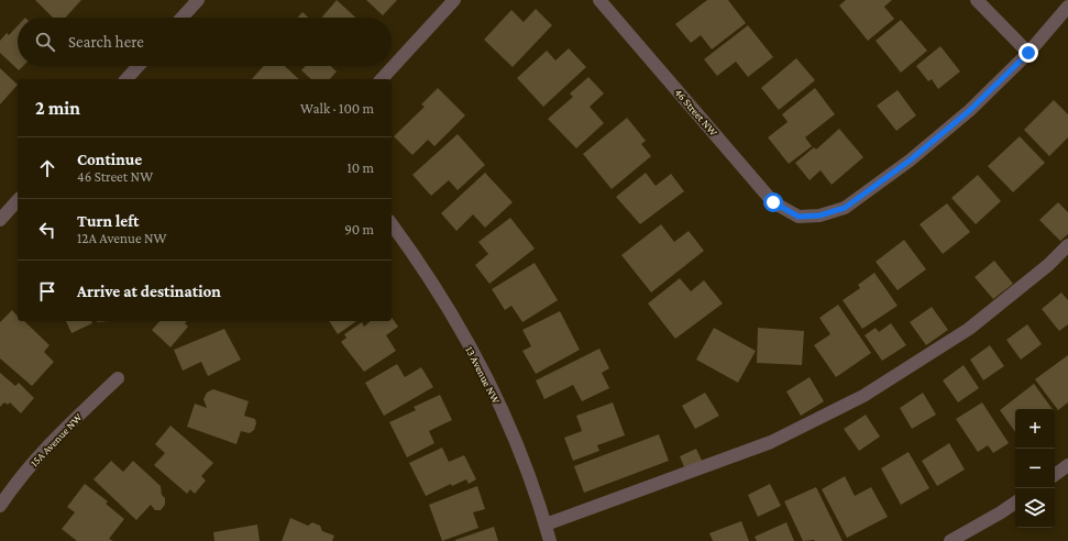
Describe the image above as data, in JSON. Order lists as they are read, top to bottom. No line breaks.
{"streets":{"street":["46 Street NW","13 Avenue NW","15A Avenue NW"]},"page":{"search":"Search here","heading":["2 min","Walk · 100 m"],"list":[["Continue","46 Street NW","10 m"],["Turn left","12A Avenue NW","90 m"],"Arrive at destination"],"map_buttons":["+","−"]}}
